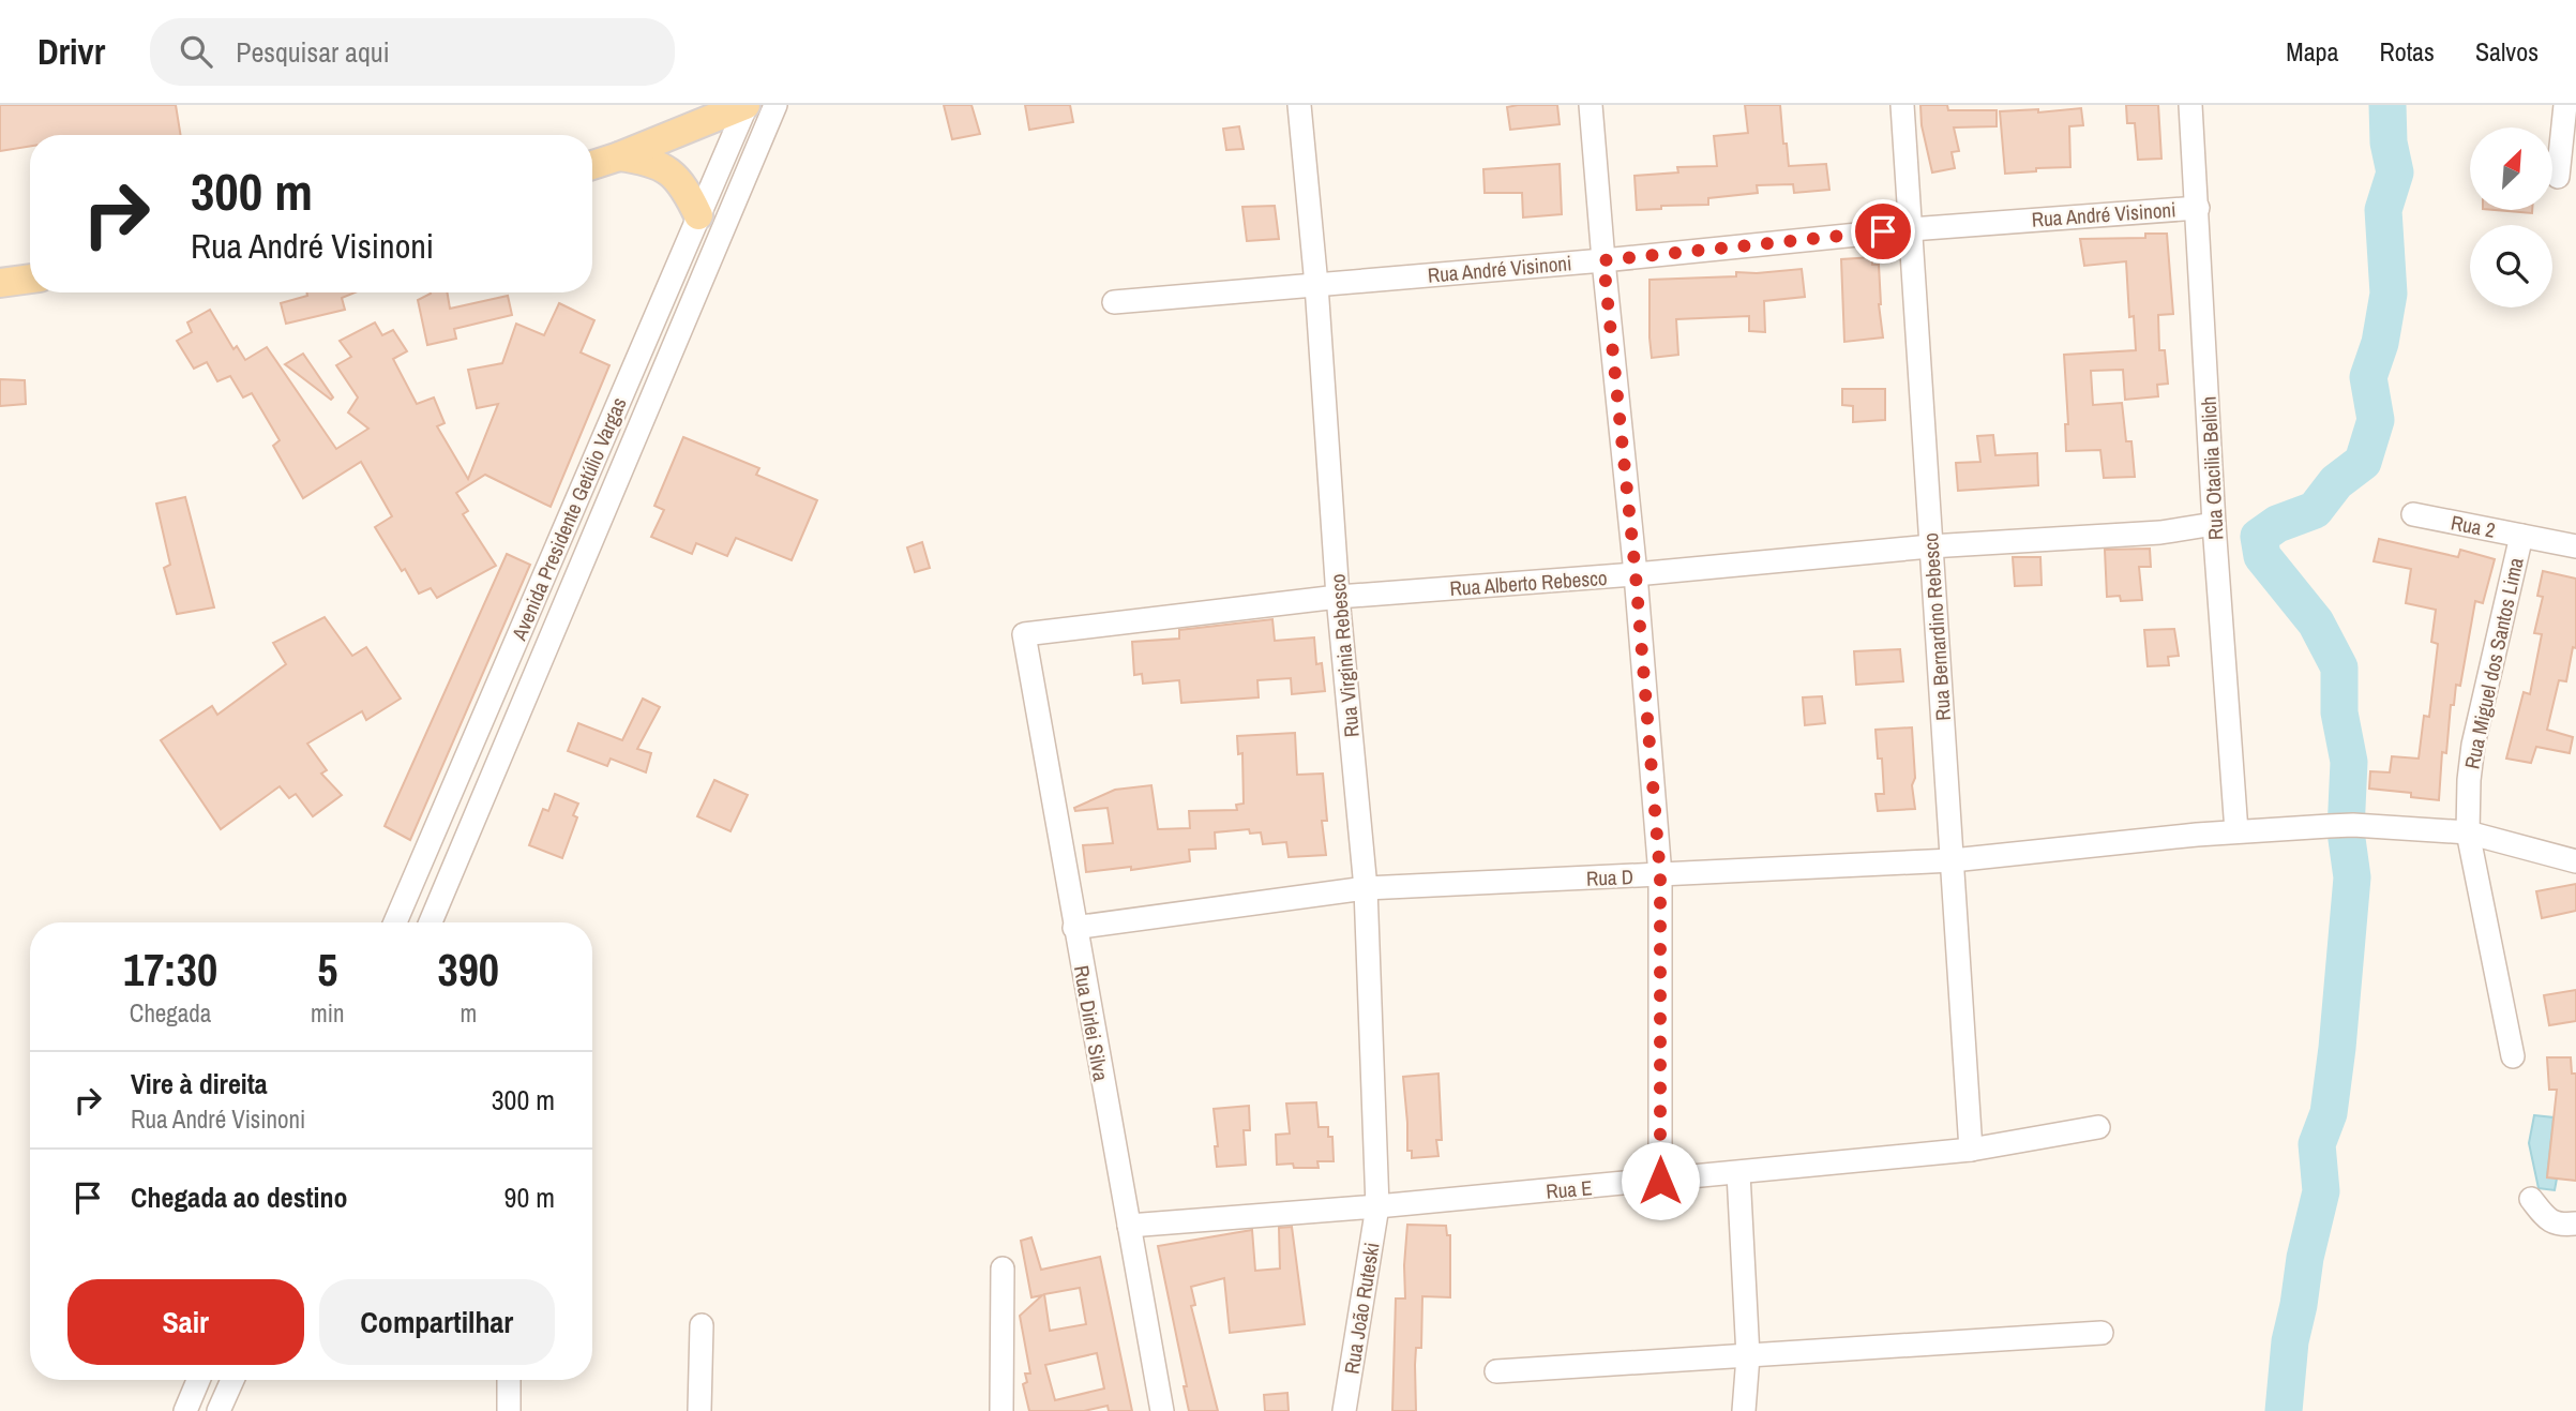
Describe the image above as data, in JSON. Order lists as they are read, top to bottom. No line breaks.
{"streets":{"street":["Rua André Visinoni","Rua Otacilia Belich","Avenida Presidente Getúlio Vargas","Rua 2","Rua Alberto Rebesco","Rua Bernardino Rebesco","Rua Virginia Rebesco","Rua Miguel dos Santos Lima","Rua D","Rua Dirlei Silva","Rua E","Rua João Ruteski"]},"crossings":[["Rua André Visinoni","Rua Otacilia Belich"],["Rua André Visinoni","Rua Bernardino Rebesco"],["Rua André Visinoni","Rua Virginia Rebesco"],["Rua Otacilia Belich","Rua Alberto Rebesco"],["Rua Otacilia Belich","Rua D"],["Rua 2","Rua Miguel dos Santos Lima"],["Rua Alberto Rebesco","Rua Bernardino Rebesco"],["Rua Alberto Rebesco","Rua Virginia Rebesco"],["Rua Alberto Rebesco","Rua Dirlei Silva"],["Rua Bernardino Rebesco","Rua D"],["Rua Bernardino Rebesco","Rua E"],["Rua Virginia Rebesco","Rua D"],["Rua Virginia Rebesco","Rua E"],["Rua Virginia Rebesco","Rua João Ruteski"],["Rua Miguel dos Santos Lima","Rua D"],["Rua D","Rua Dirlei Silva"],["Rua Dirlei Silva","Rua E"],["Rua E","Rua João Ruteski"]],"north":"top right","page":{"header":"Drivr","search":"Pesquisar aqui","nav":["Mapa","Rotas","Salvos"],"turn":["300 m","Rua André Visinoni"],"eta":["17:30","Chegada","5","min","390","m"],"list":[{"name":"Vire à direita","note":"Rua André Visinoni","value":"300 m"},{"name":"Chegada ao destino","value":"90 m"}],"buttons":["Sair","Compartilhar"]}}
